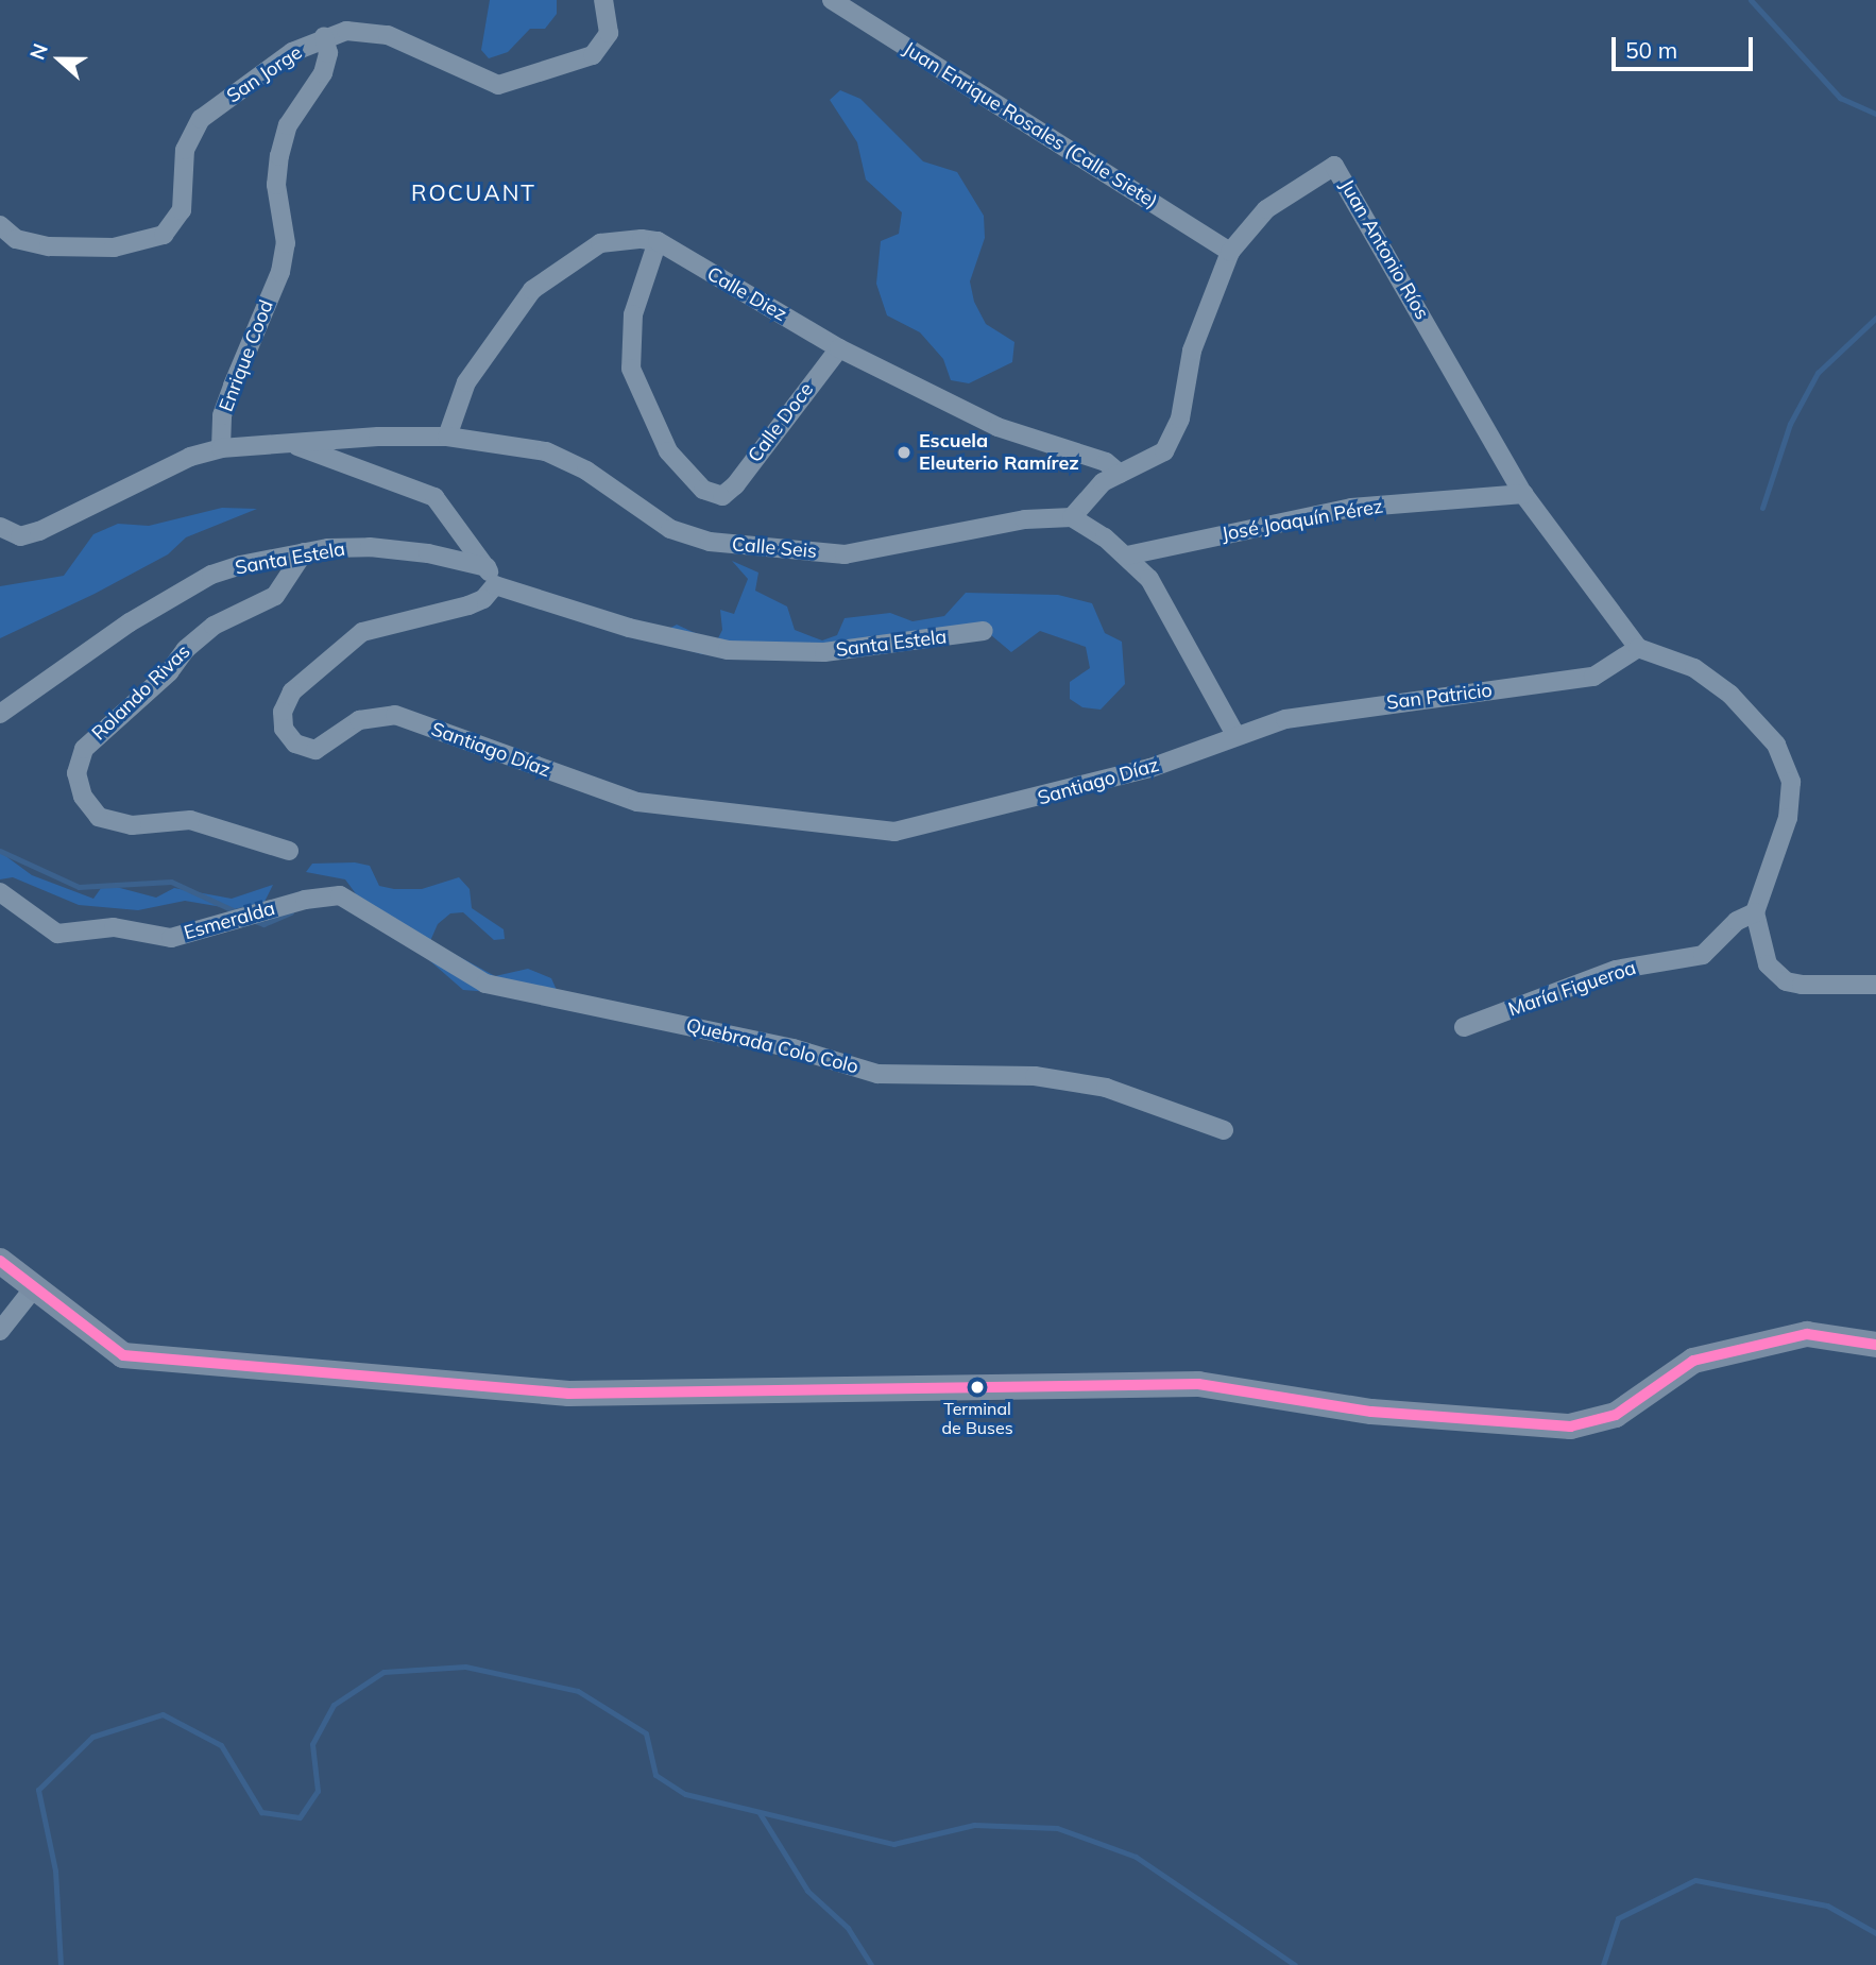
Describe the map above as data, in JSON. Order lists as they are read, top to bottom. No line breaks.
{"streets":{"street":["San Jorge","Juan Enrique Rosales (Calle Siete)","Juan Antonio Ríos","Calle Diez","Enrique Cood","Calle Doce","José Joaquín Pérez","Calle Seis","Santa Estela","Rolando Rivas","San Patricio","Santiago Díaz","Esmeralda","María Figueroa","Quebrada Colo Colo"]},"crossings":[["San Jorge","Enrique Cood"],["Juan Enrique Rosales (Calle Siete)","Juan Antonio Ríos"],["Juan Antonio Ríos","Calle Diez"],["Juan Antonio Ríos","José Joaquín Pérez"],["Juan Antonio Ríos","Calle Seis"],["Juan Antonio Ríos","San Patricio"],["Calle Diez","Calle Doce"],["Enrique Cood","Calle Seis"],["Santa Estela","Rolando Rivas"],["Santa Estela","Santiago Díaz"],["San Patricio","Santiago Díaz"],["Esmeralda","Quebrada Colo Colo"]],"districts":["ROCUANT"],"places":["Escuela Eleuterio Ramírez","Terminal de Buses"],"scale_bar":"50 m","north":"left"}
